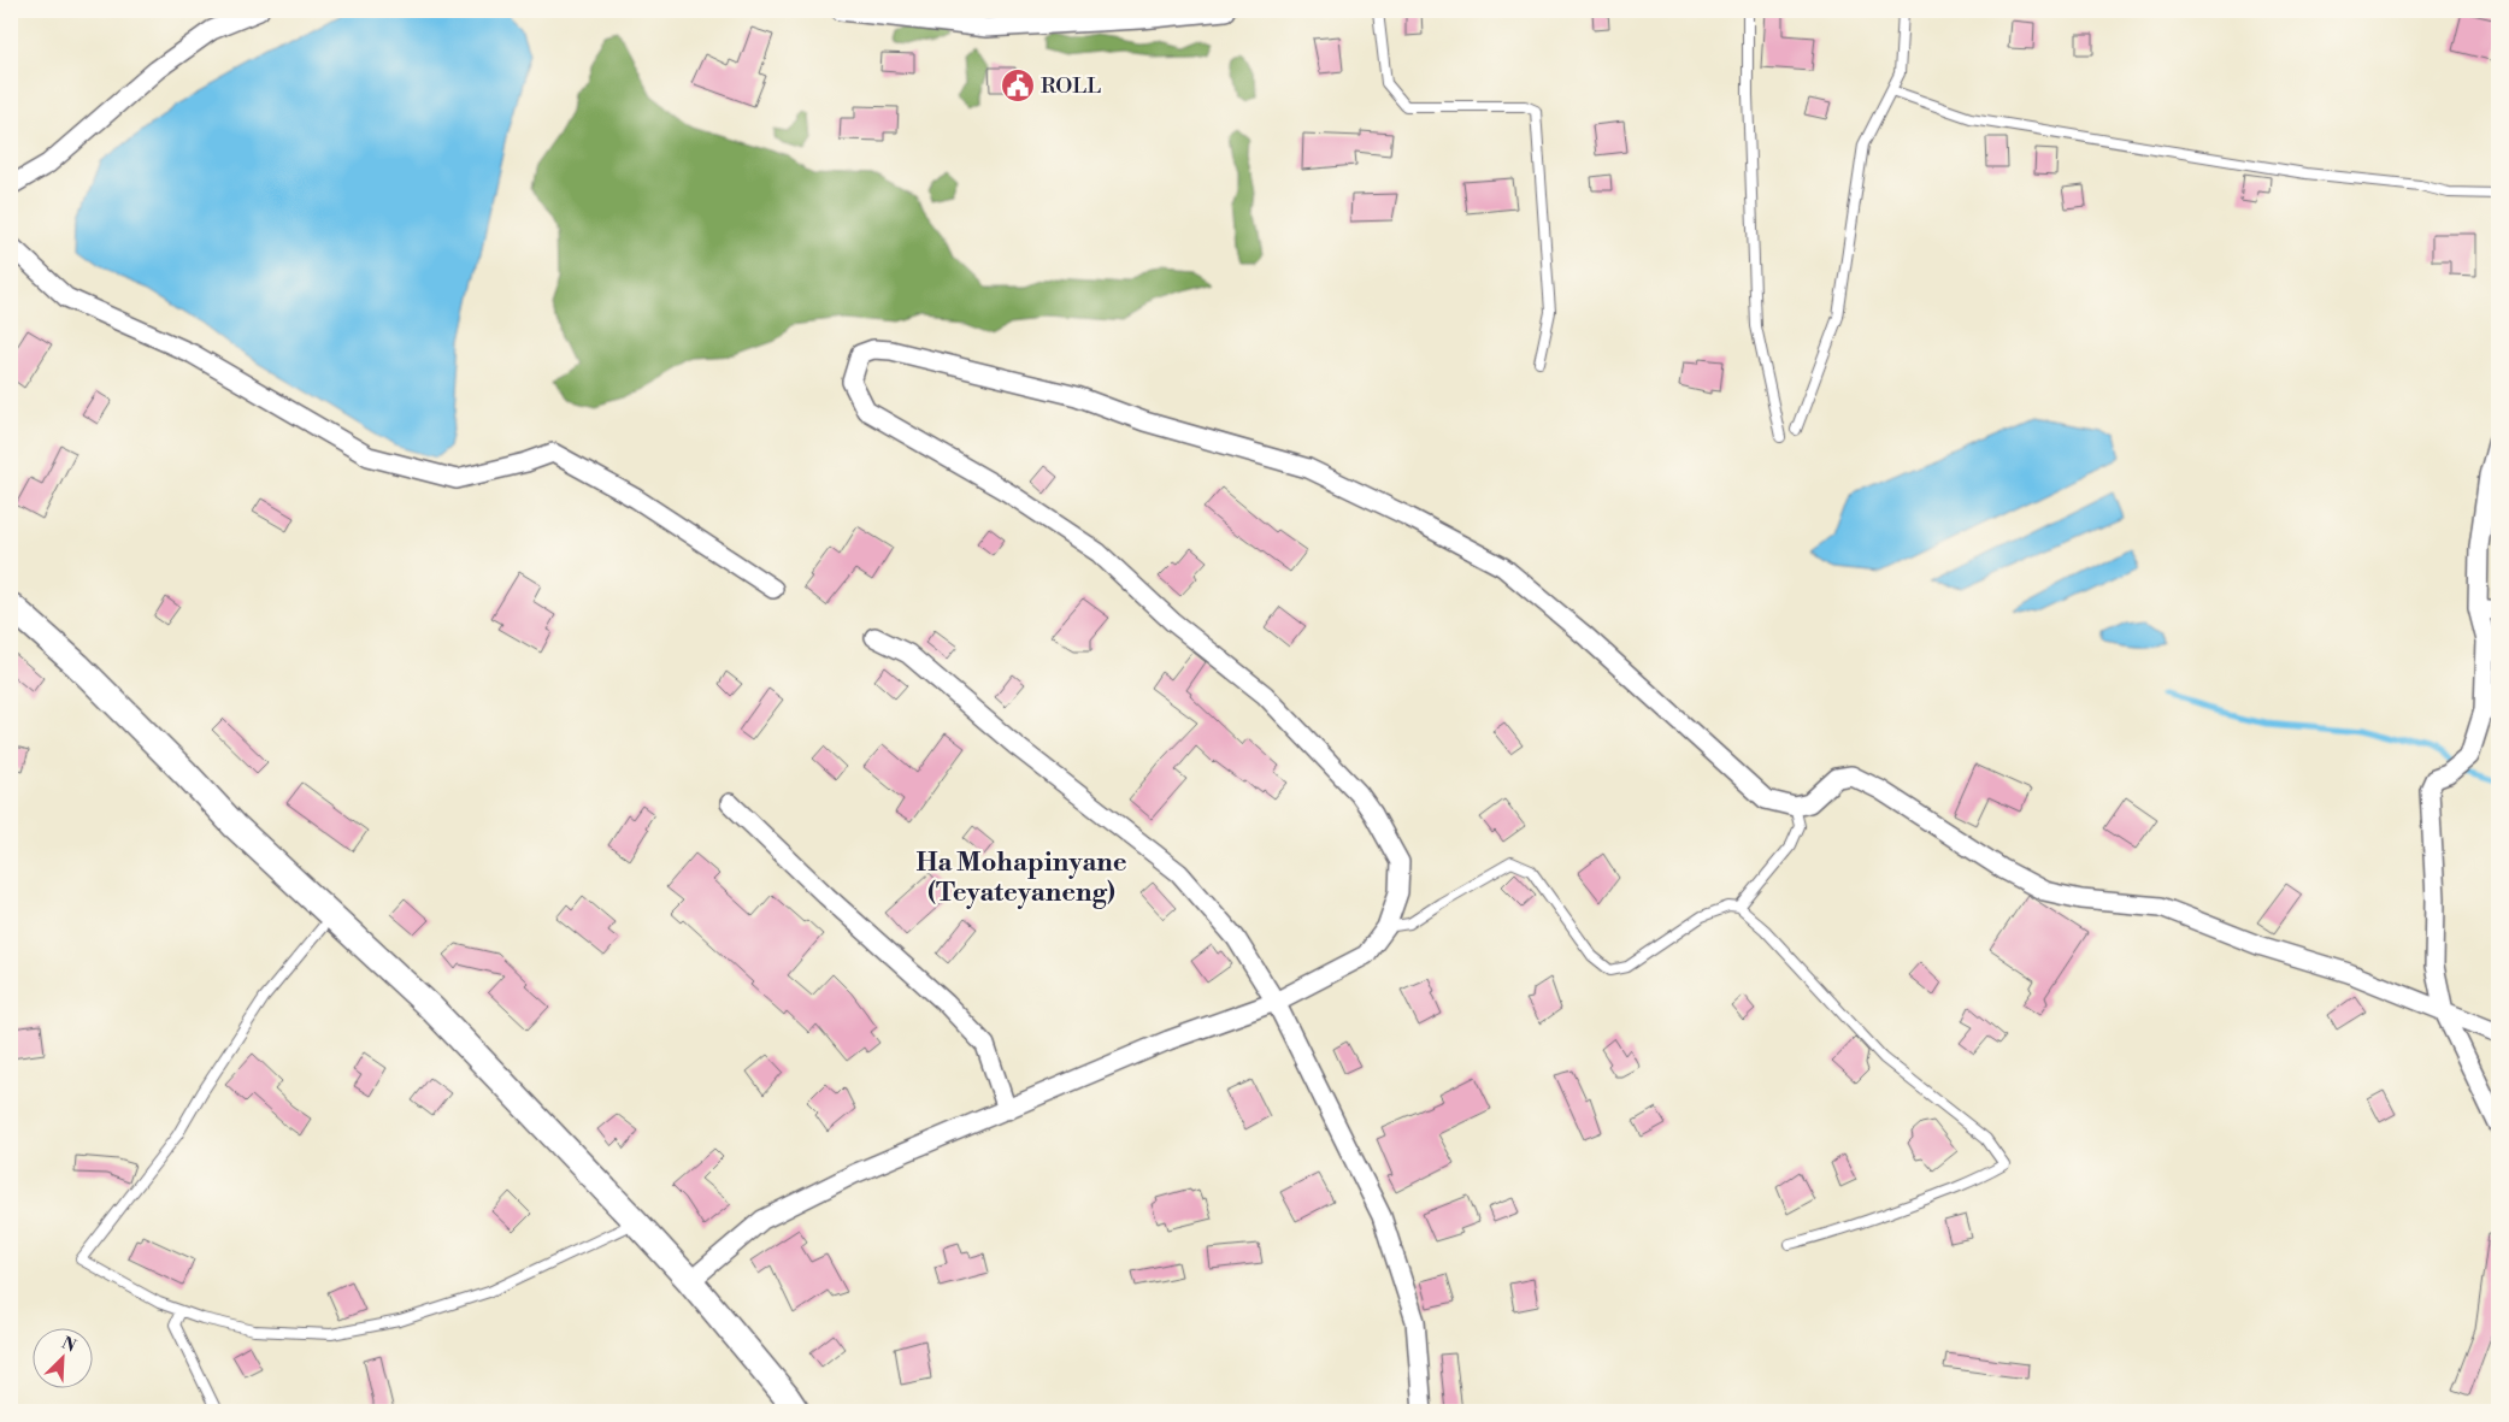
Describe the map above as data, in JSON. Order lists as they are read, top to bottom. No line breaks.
{"districts":["Ha Mohapinyane (Teyateyaneng)"],"places":{"public building":["ROLL"]},"north":"top right"}
